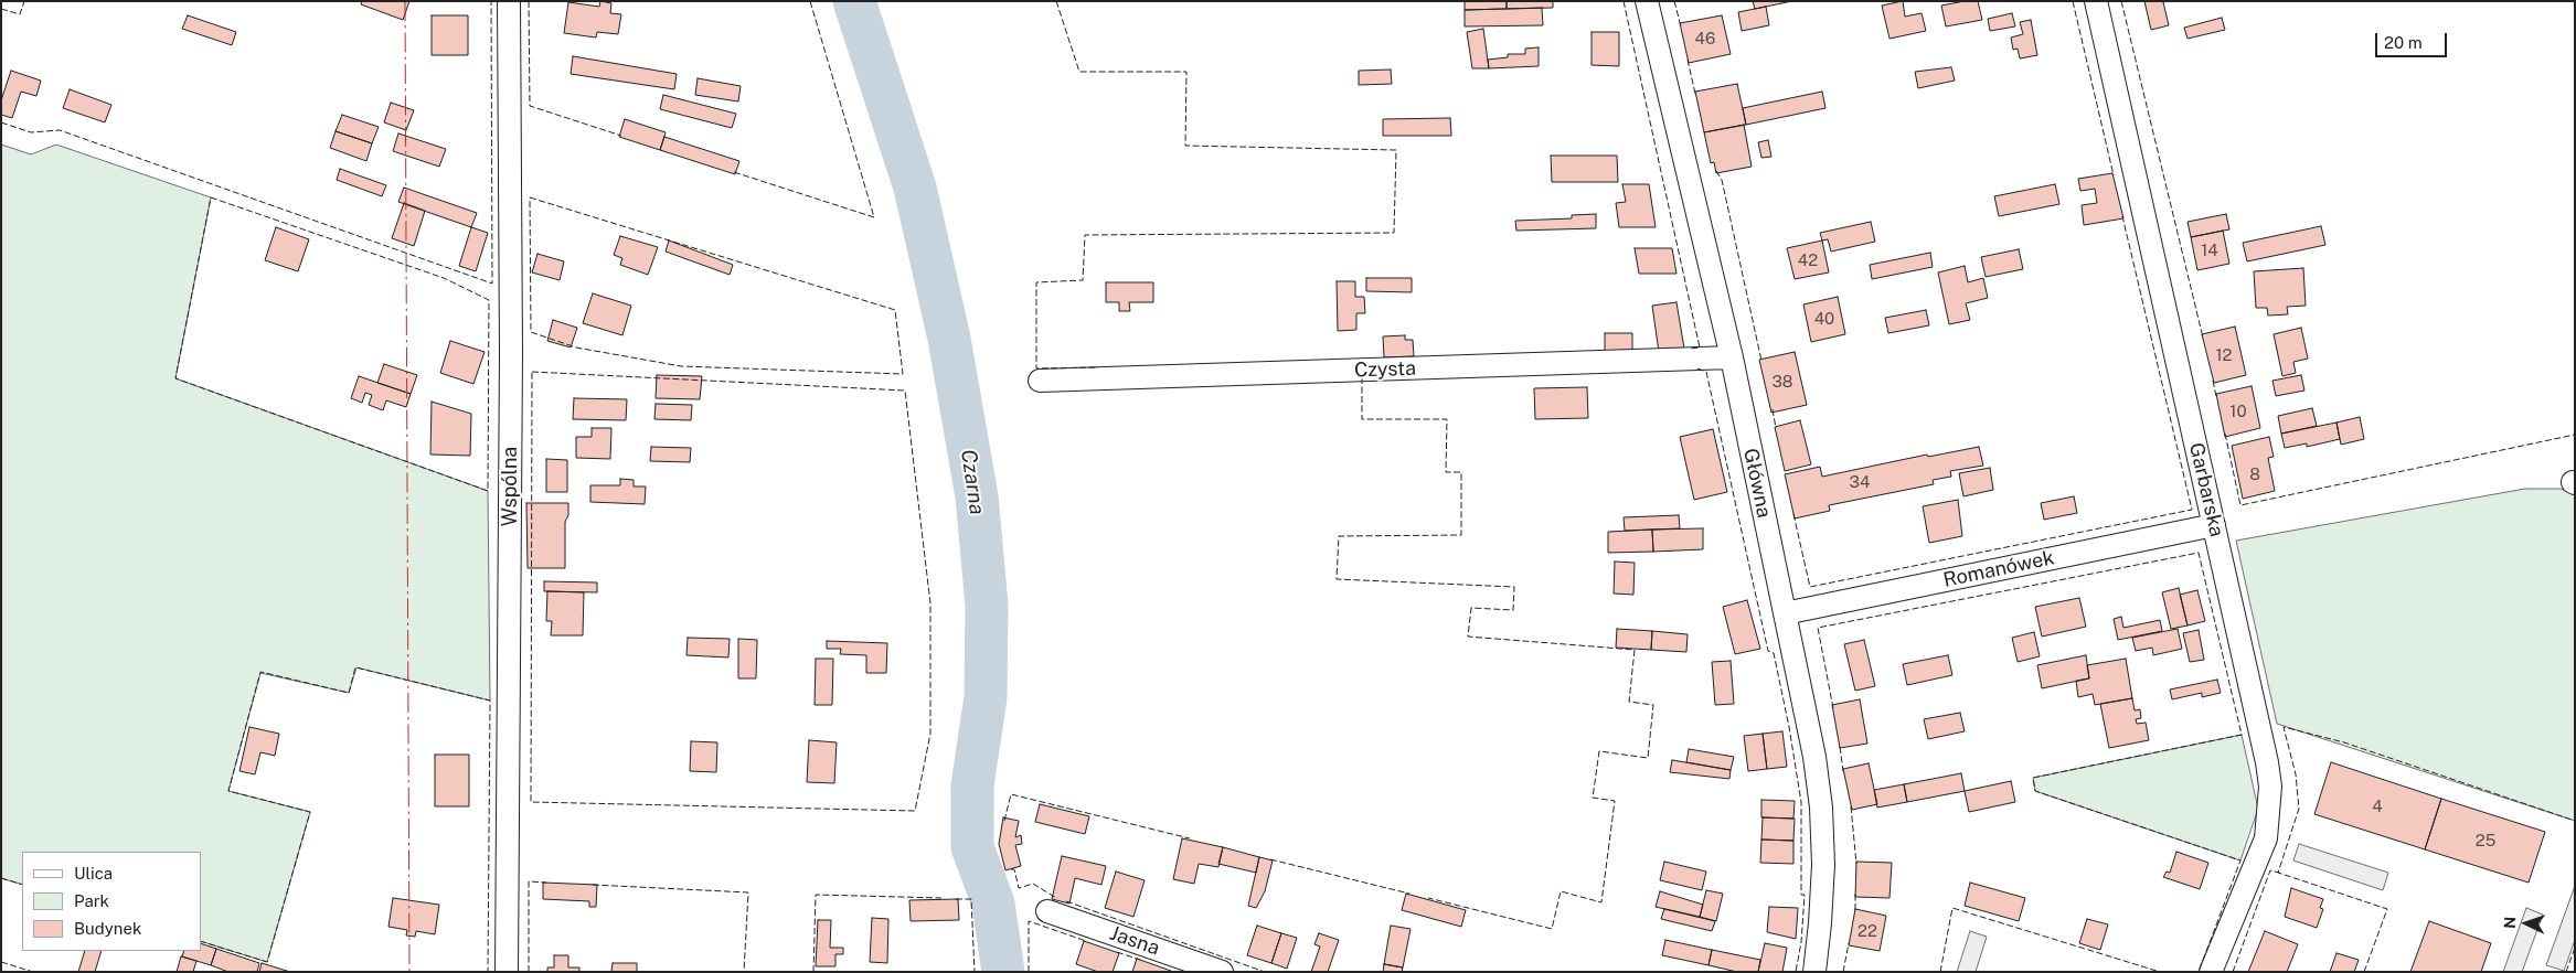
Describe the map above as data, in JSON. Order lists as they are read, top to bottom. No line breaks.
{"streets":{"street":["Czysta","Główna","Wspólna","Garbarska","Romanówek","Jasna"]},"crossings":[["Czysta","Główna"],["Główna","Romanówek"],["Garbarska","Romanówek"]],"water":["Czarna"],"house_numbers":["46","14","42","40","12","38","10","8","34","4","25","22"],"legend":["Ulica","Park","Budynek"],"scale_bar":"20 m","north":"left"}
